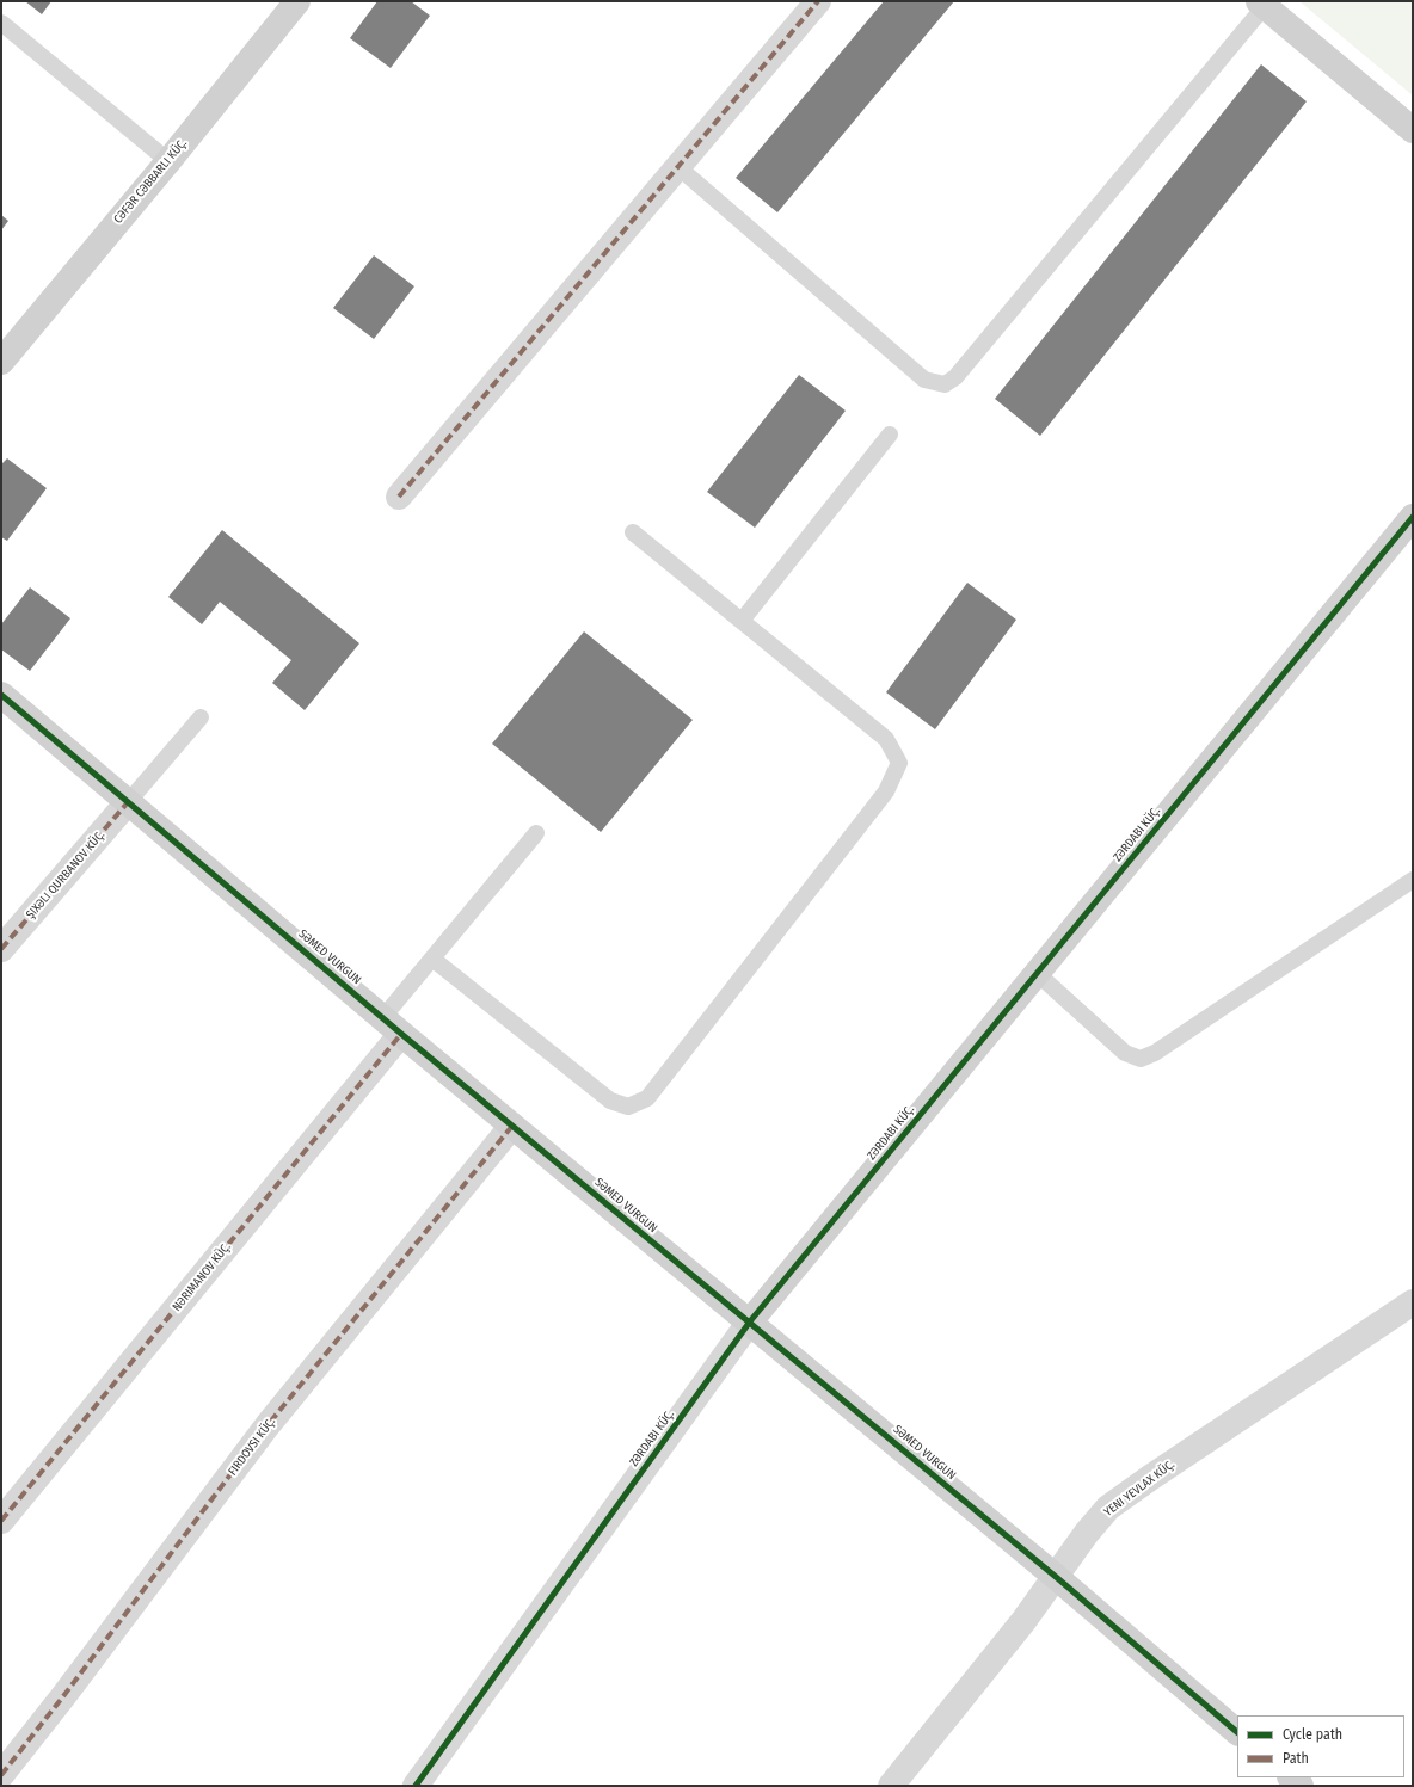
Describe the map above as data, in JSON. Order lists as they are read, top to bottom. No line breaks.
{"streets":{"street":["ZƏRDABI KÜÇ.","SƏMED VURGUN","NƏRIMANOV KÜÇ.","FIRDOVSI KÜÇ.","YENI YEVLAX KÜÇ."]},"crossings":[["ZƏRDABI KÜÇ.","SƏMED VURGUN"],["SƏMED VURGUN","NƏRIMANOV KÜÇ."],["SƏMED VURGUN","FIRDOVSI KÜÇ."],["SƏMED VURGUN","YENI YEVLAX KÜÇ."]],"legend":["Cycle path","Path"]}
